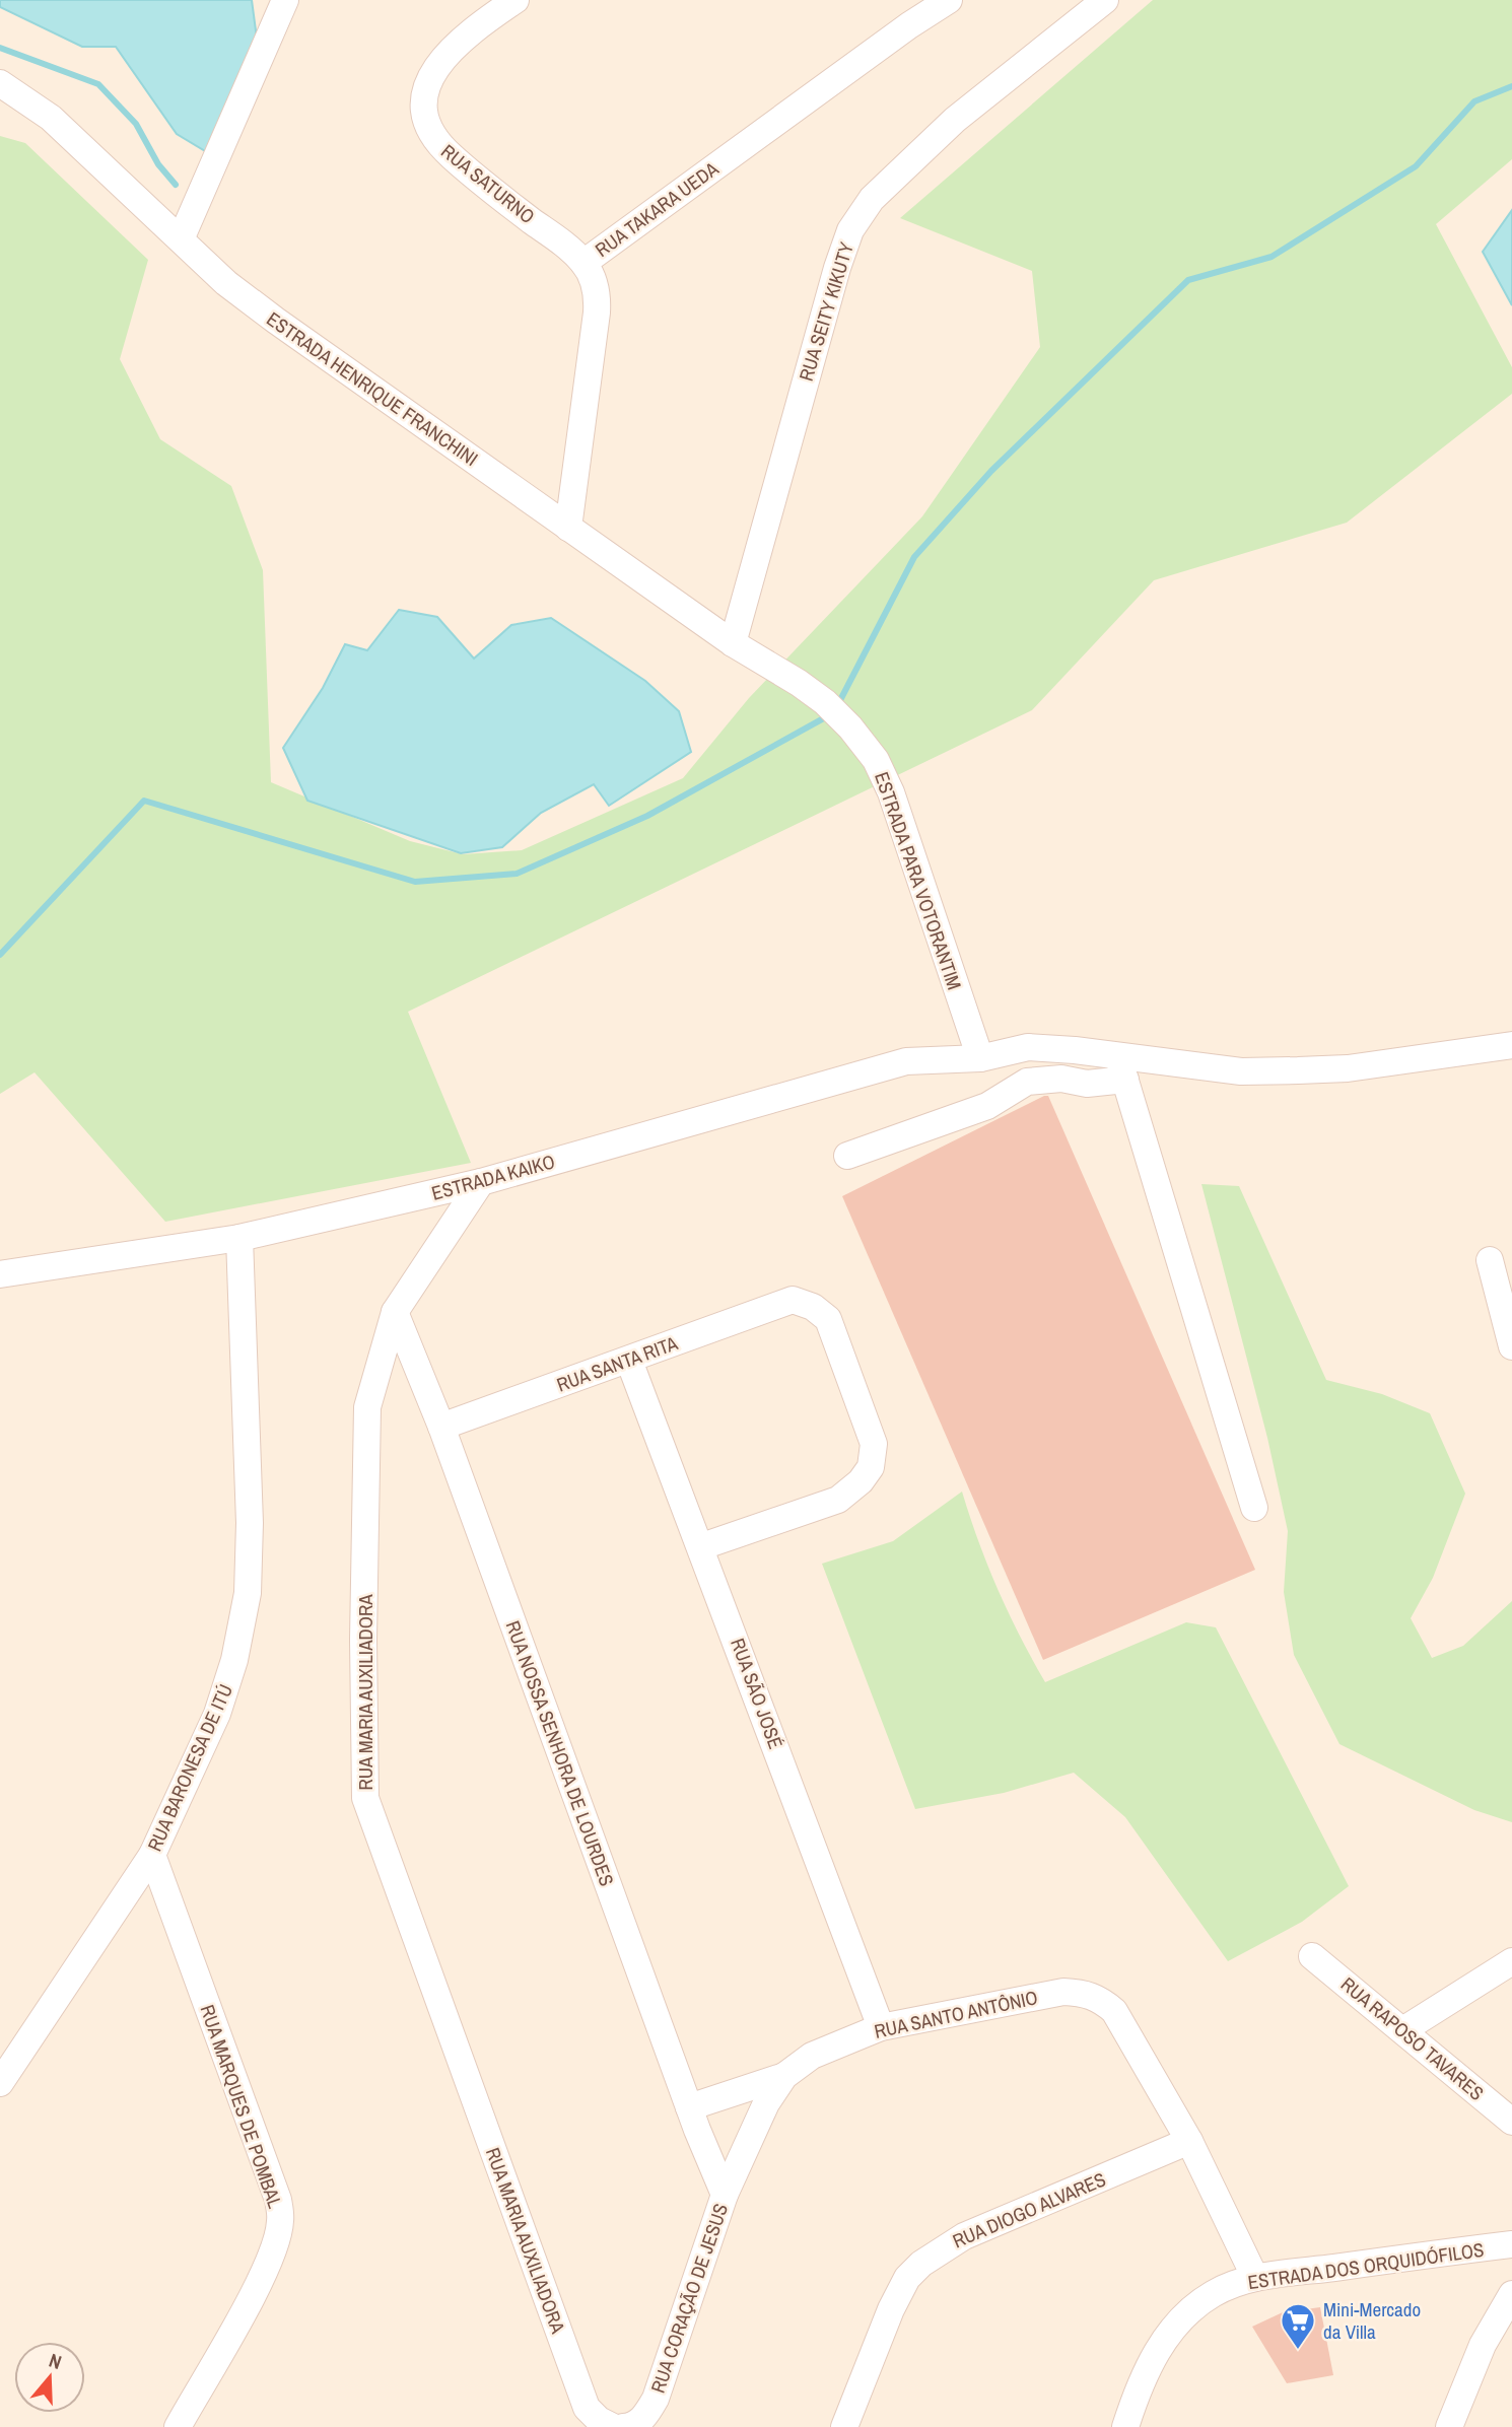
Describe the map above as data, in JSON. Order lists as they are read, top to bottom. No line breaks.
{"streets":{"street":["RUA SATURNO","RUA TAKARA UEDA","RUA SEITY KIKUTY","ESTRADA HENRIQUE FRANCHINI","ESTRADA PARA VOTORANTIM","ESTRADA KAIKO","RUA SANTA RITA","RUA MARIA AUXILIADORA","RUA SÃO JOSÉ","RUA NOSSA SENHORA DE LOURDES","RUA BARONESA DE ITÚ","RUA SANTO ANTÔNIO","RUA RAPOSO TAVARES","RUA MARQUES DE POMBAL","RUA DIOGO ALVARES","ESTRADA DOS ORQUIDÓFILOS","RUA CORAÇÃO DE JESUS"]},"crossings":[["RUA SATURNO","RUA TAKARA UEDA"],["RUA TAKARA UEDA","ESTRADA HENRIQUE FRANCHINI"],["RUA SEITY KIKUTY","ESTRADA HENRIQUE FRANCHINI"],["ESTRADA HENRIQUE FRANCHINI","ESTRADA PARA VOTORANTIM"],["ESTRADA PARA VOTORANTIM","ESTRADA KAIKO"],["ESTRADA KAIKO","RUA MARIA AUXILIADORA"],["ESTRADA KAIKO","RUA BARONESA DE ITÚ"],["RUA SANTA RITA","RUA SÃO JOSÉ"],["RUA SANTA RITA","RUA NOSSA SENHORA DE LOURDES"],["RUA MARIA AUXILIADORA","RUA NOSSA SENHORA DE LOURDES"],["RUA SÃO JOSÉ","RUA SANTO ANTÔNIO"],["RUA NOSSA SENHORA DE LOURDES","RUA SANTO ANTÔNIO"],["RUA NOSSA SENHORA DE LOURDES","RUA CORAÇÃO DE JESUS"],["RUA BARONESA DE ITÚ","RUA MARQUES DE POMBAL"],["RUA SANTO ANTÔNIO","RUA DIOGO ALVARES"],["RUA SANTO ANTÔNIO","RUA CORAÇÃO DE JESUS"]],"places":{"supermarket":["Mini-Mercado da Villa"]},"north":"top"}
